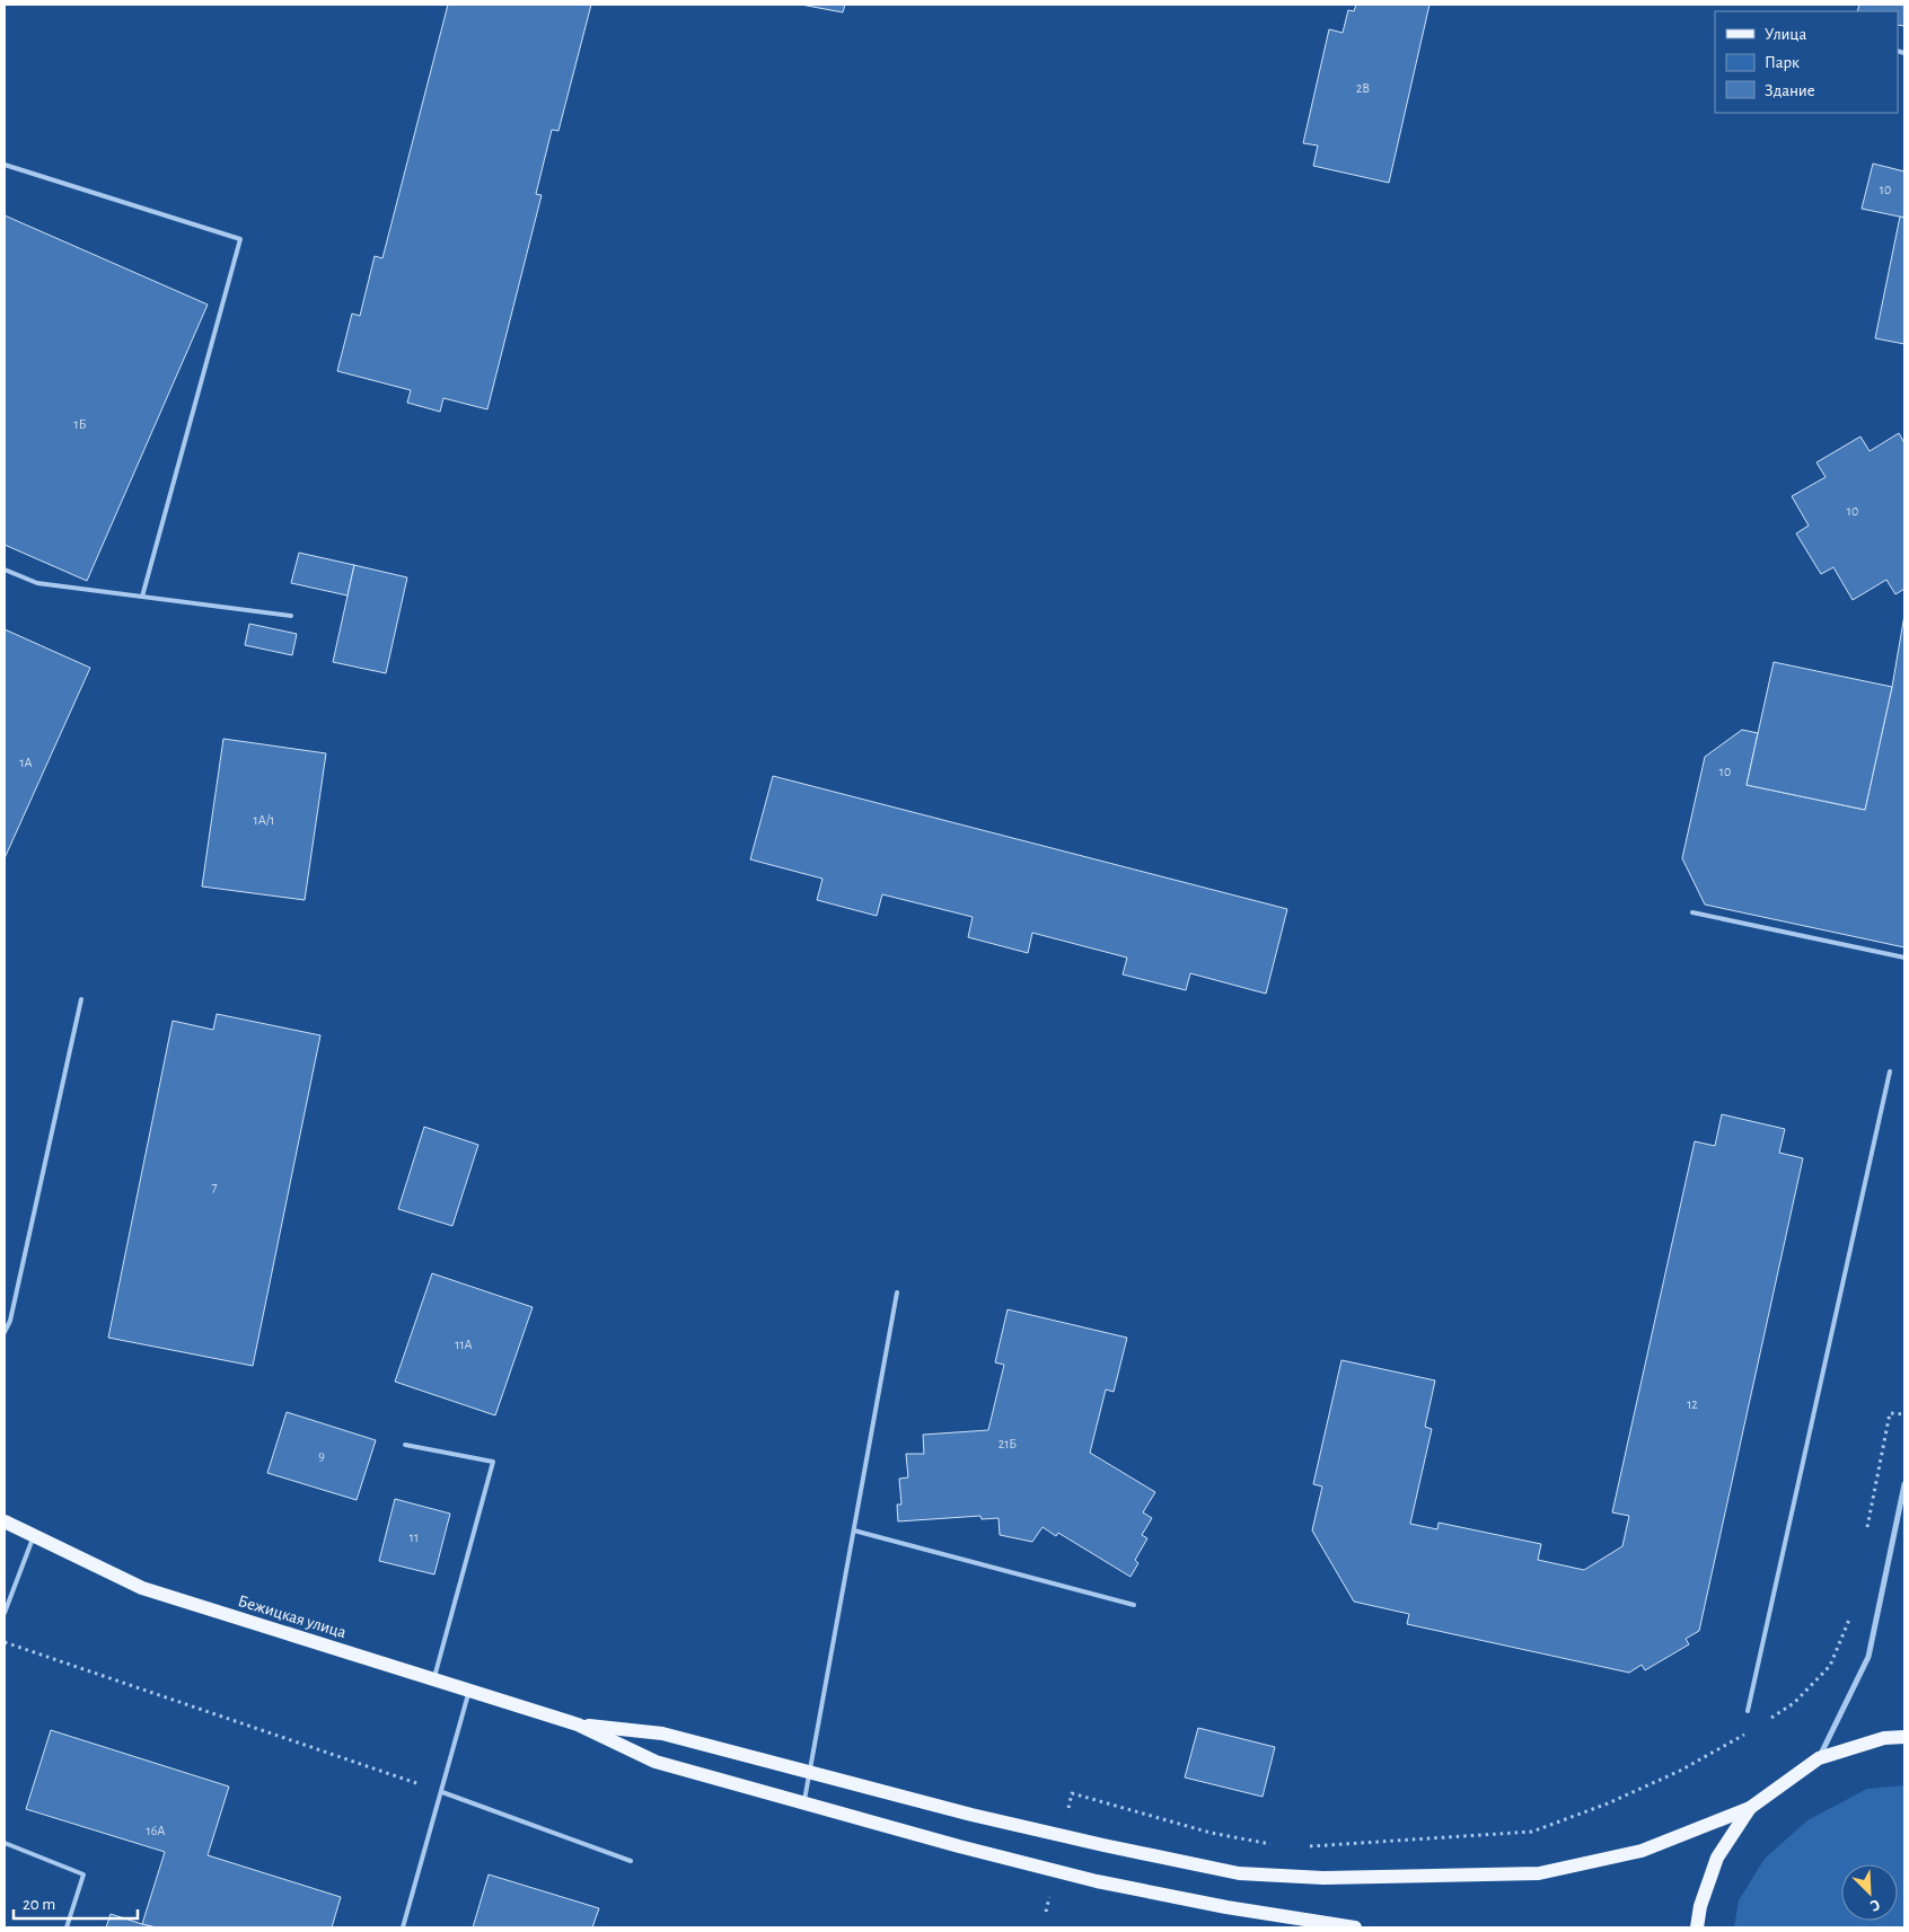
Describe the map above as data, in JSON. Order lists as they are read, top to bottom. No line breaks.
{"streets":{"main road":["Бежицкая улица"]},"house_numbers":["2В","10","1Б","10","1А","10","1А/1","7","11А","12","21Б","9","11","16А"],"legend":["Улица","Парк","Здание"],"scale_bar":"20 m","north":"bottom right"}
